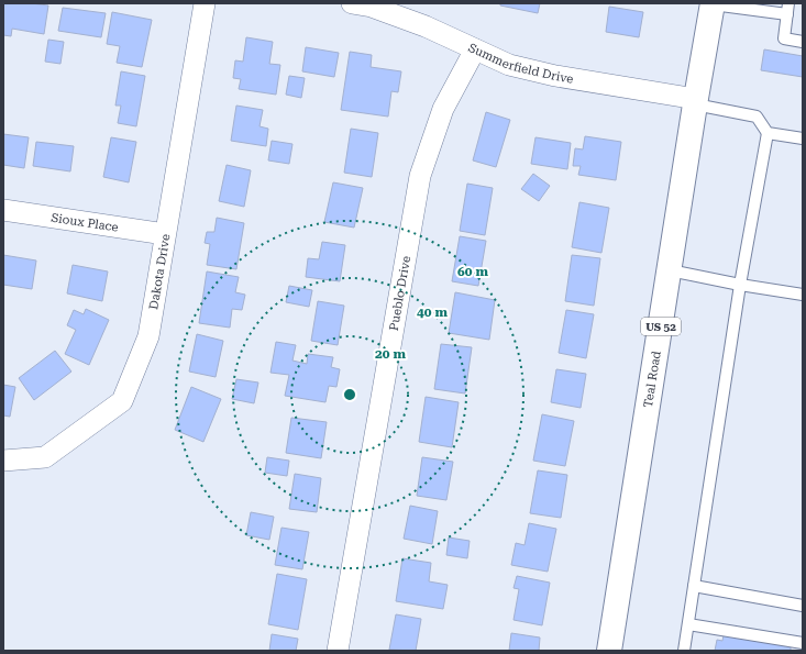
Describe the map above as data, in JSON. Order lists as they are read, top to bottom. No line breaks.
{"streets":{"main road":["US 52","Teal Road"],"street":["Summerfield Drive","Sioux Place","Dakota Drive","Pueblo Drive"]},"crossings":[["Summerfield Drive","Pueblo Drive"],["Summerfield Drive","Teal Road"],["Sioux Place","Dakota Drive"]],"rings":["60 m","40 m","20 m"]}
